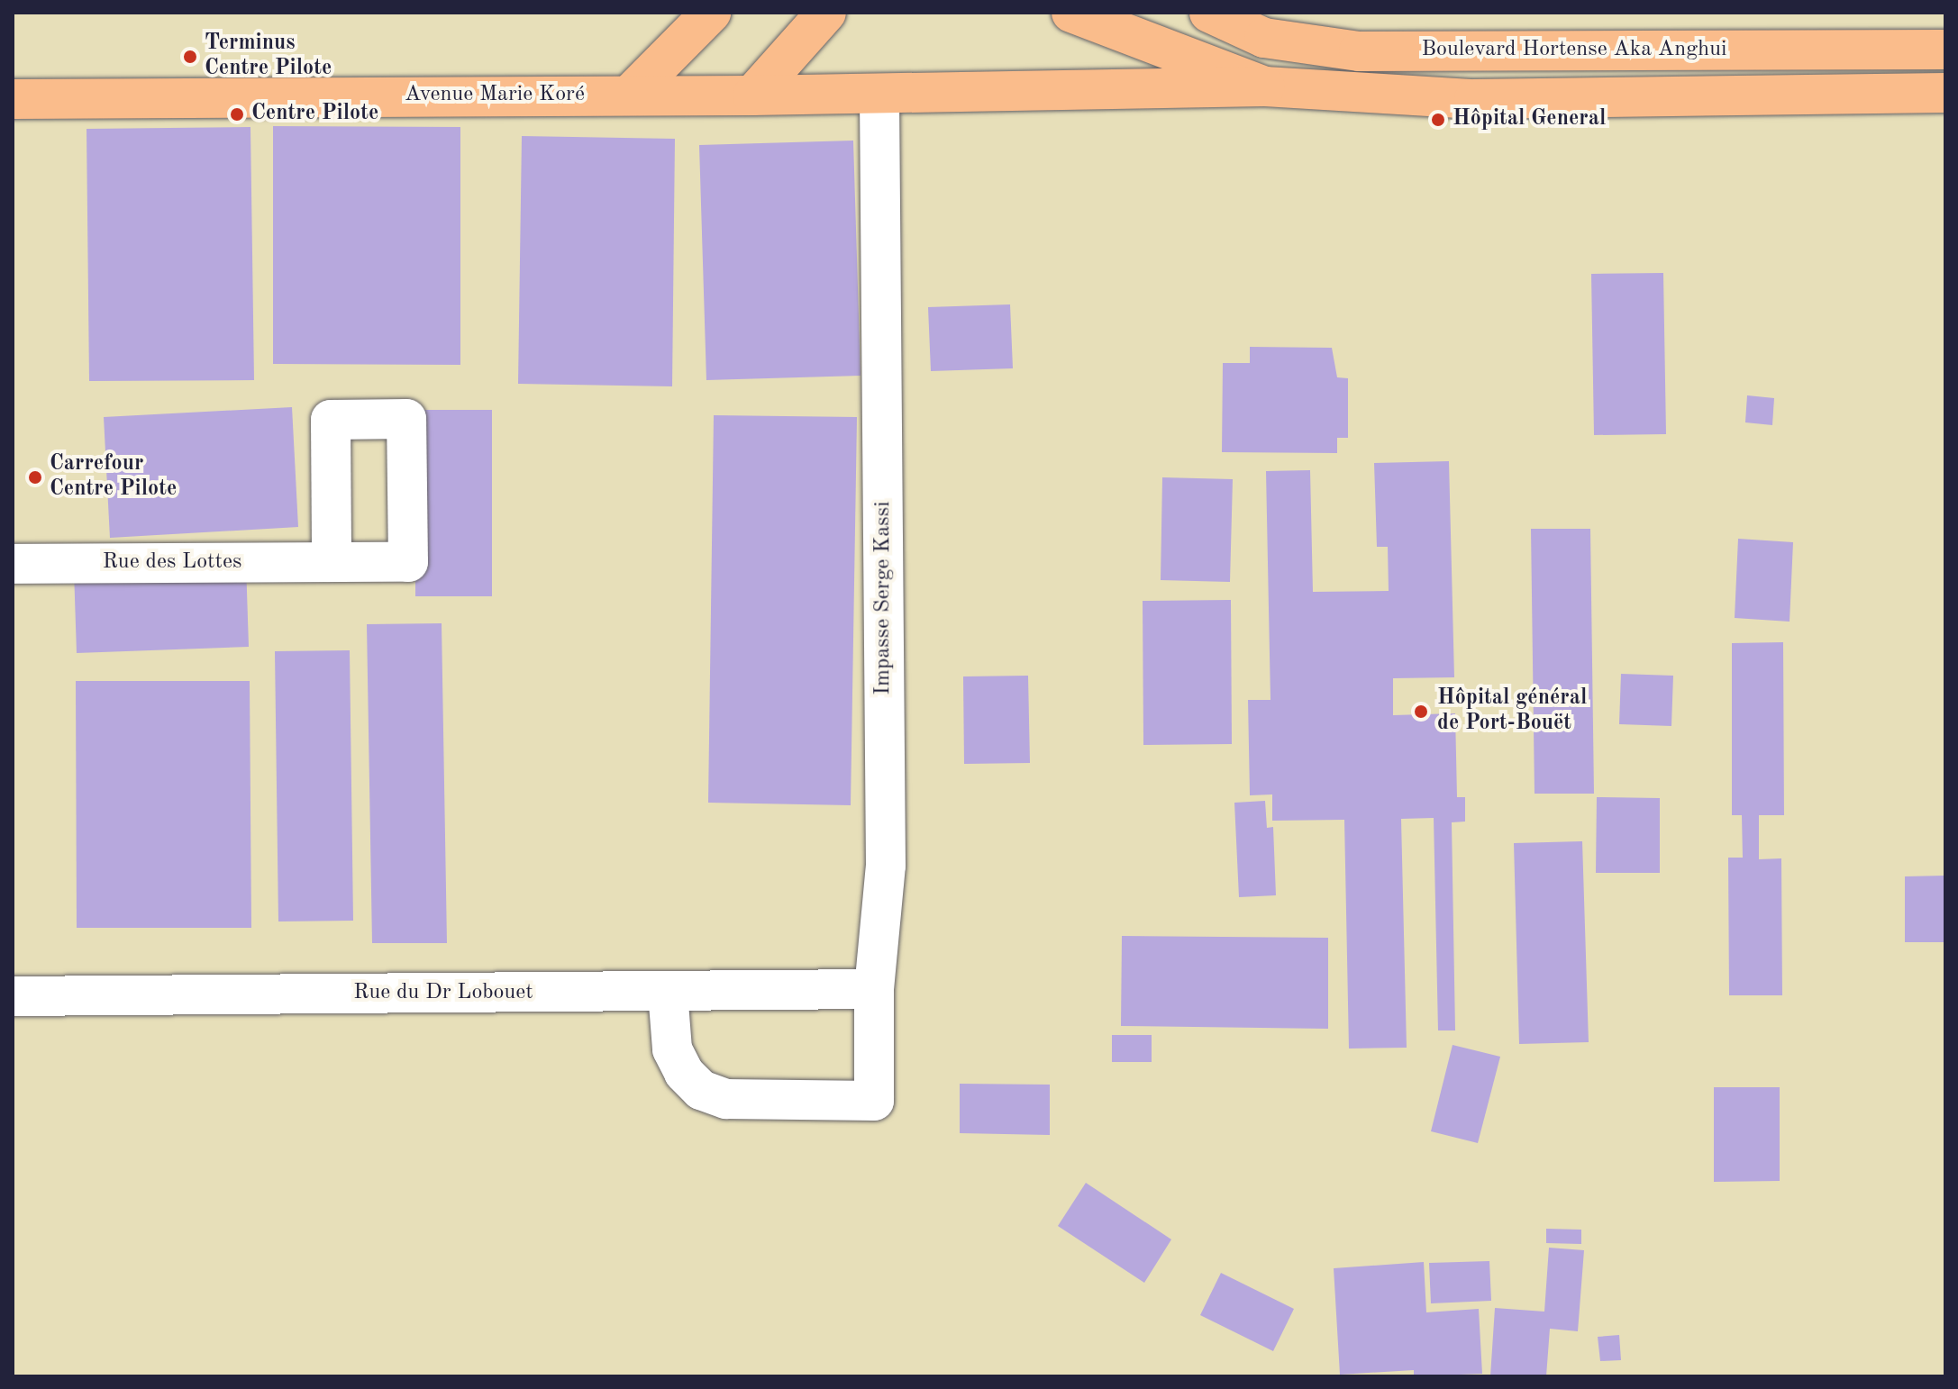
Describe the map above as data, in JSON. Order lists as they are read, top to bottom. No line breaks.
{"streets":{"main road":["Boulevard Hortense Aka Anghui","Avenue Marie Koré"],"street":["Rue des Lottes","Impasse Serge Kassi","Rue du Dr Lobouet"]},"crossings":[["Boulevard Hortense Aka Anghui","Avenue Marie Koré"],["Avenue Marie Koré","Impasse Serge Kassi"],["Impasse Serge Kassi","Rue du Dr Lobouet"]],"places":["Terminus Centre Pilote","Centre Pilote","Hôpital General","Carrefour Centre Pilote","Hôpital général de Port-Bouët"]}
